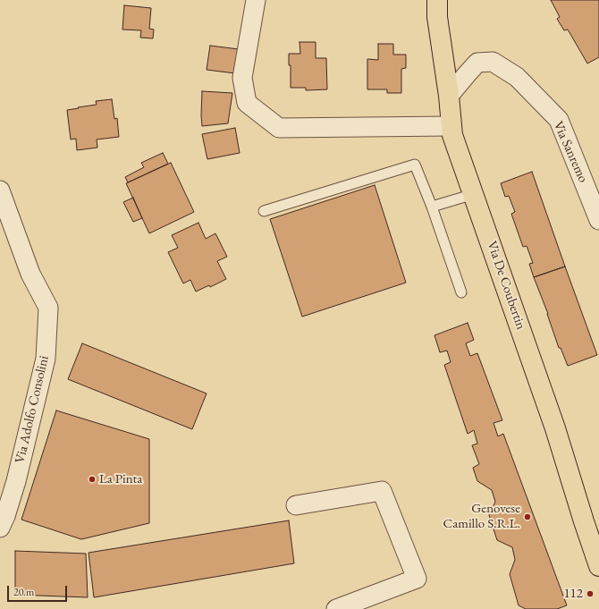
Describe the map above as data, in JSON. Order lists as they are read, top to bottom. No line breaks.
{"streets":{"main road":["Via De Coubertin"],"street":["Via Sanremo","Via Adolfo Consolini"]},"crossings":[["Via Sanremo","Via De Coubertin"]],"places":["La Pinta","Genovese Camillo S.R.L.","112"],"scale_bar":"20 m"}
